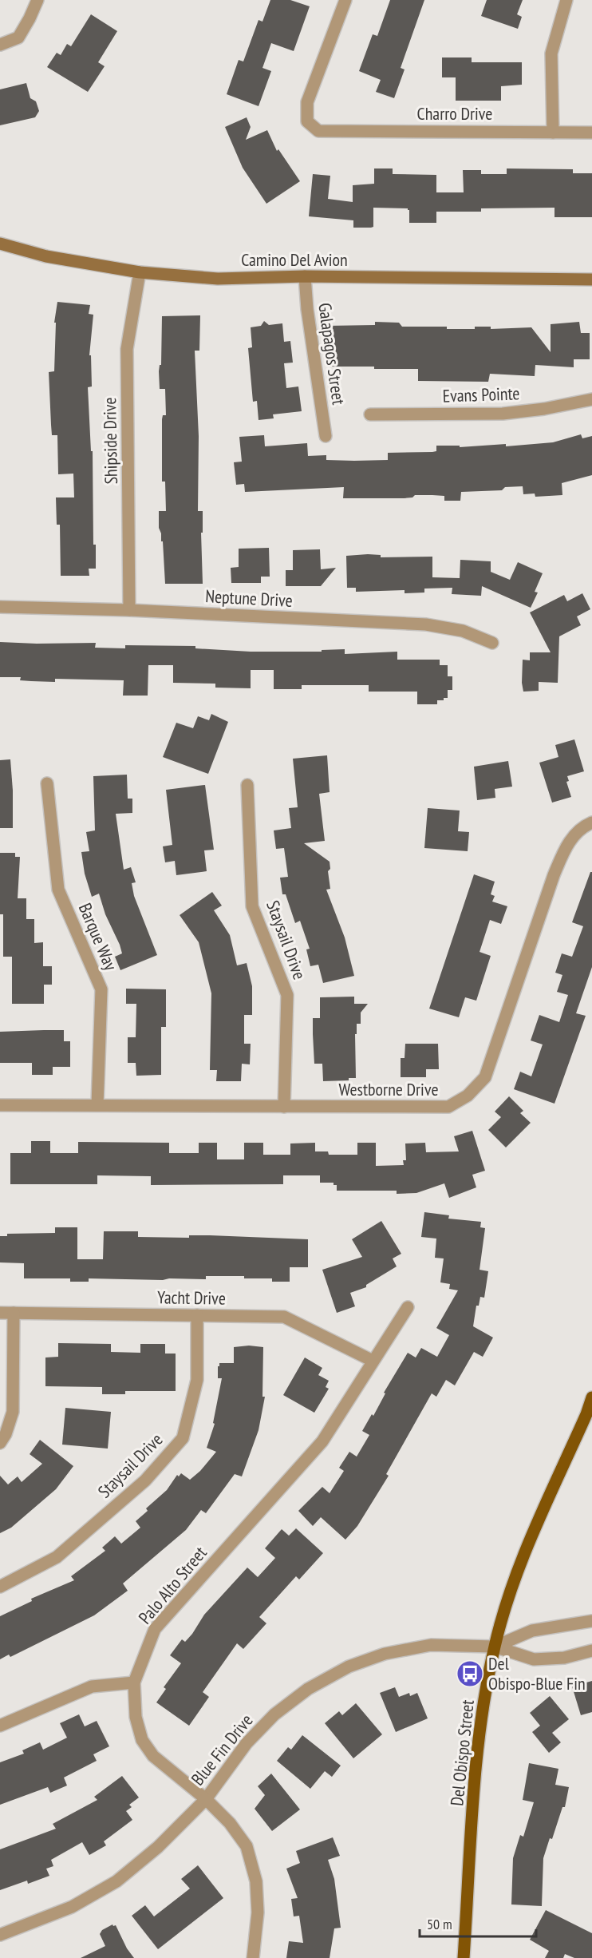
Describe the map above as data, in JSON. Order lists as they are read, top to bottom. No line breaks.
{"streets":{"main road":["Camino Del Avion","Del Obispo Street"],"street":["Charro Drive","Galapagos Street","Evans Pointe","Shipside Drive","Neptune Drive","Barque Way","Staysail Drive","Westborne Drive","Yacht Drive","Palo Alto Street","Blue Fin Drive"]},"crossings":[["Camino Del Avion","Galapagos Street"],["Camino Del Avion","Shipside Drive"],["Shipside Drive","Neptune Drive"],["Barque Way","Westborne Drive"],["Staysail Drive","Westborne Drive"],["Staysail Drive","Yacht Drive"],["Yacht Drive","Palo Alto Street"],["Palo Alto Street","Blue Fin Drive"],["Blue Fin Drive","Del Obispo Street"]],"places":{"bus stop":["Del Obispo-Blue Fin"]},"scale_bar":"50 m"}
